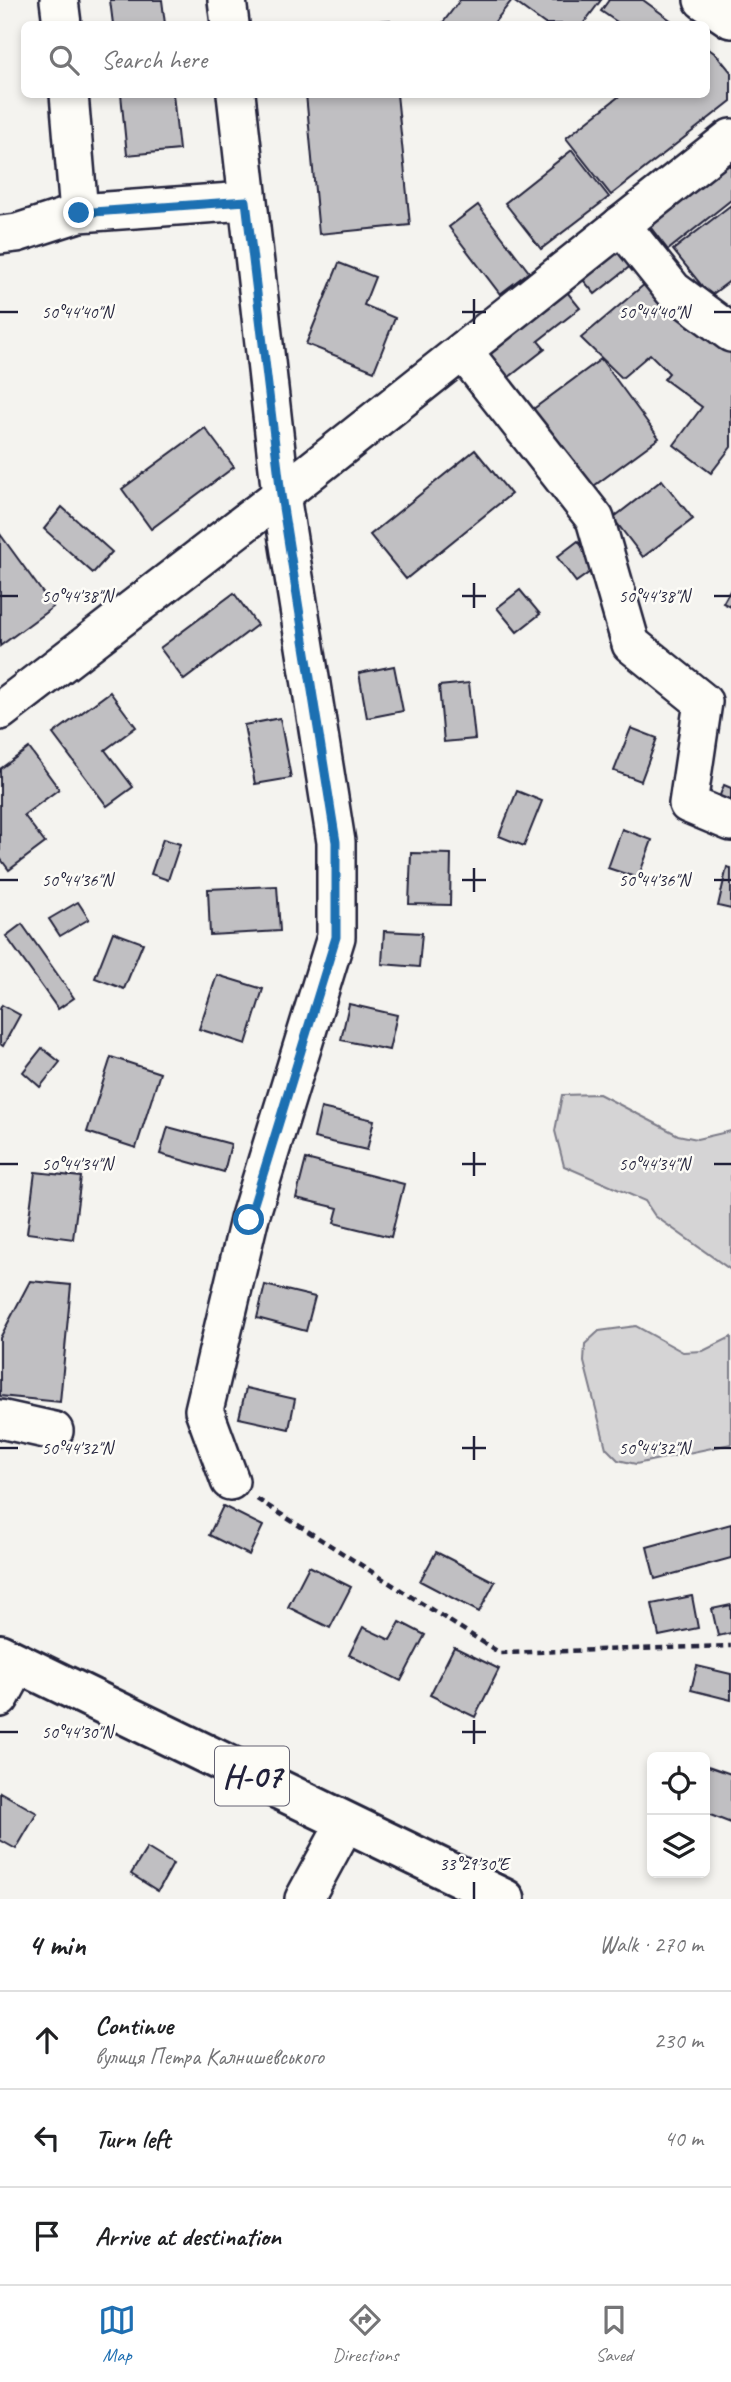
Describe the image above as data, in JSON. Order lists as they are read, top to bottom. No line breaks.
{"streets":{"main road":["Н-07"]},"page":{"search":"Search here","heading":["4 min","Walk · 270 m"],"list":[["Continue","вулиця Петра Калнишевського","230 m"],["Turn left","40 m"],"Arrive at destination"],"nav":["Map","Directions","Saved"]},"coordinates":["50°44'40\"N","50°44'38\"N","50°44'36\"N","50°44'34\"N","50°44'32\"N","50°44'30\"N","33°29'30\"E"]}
